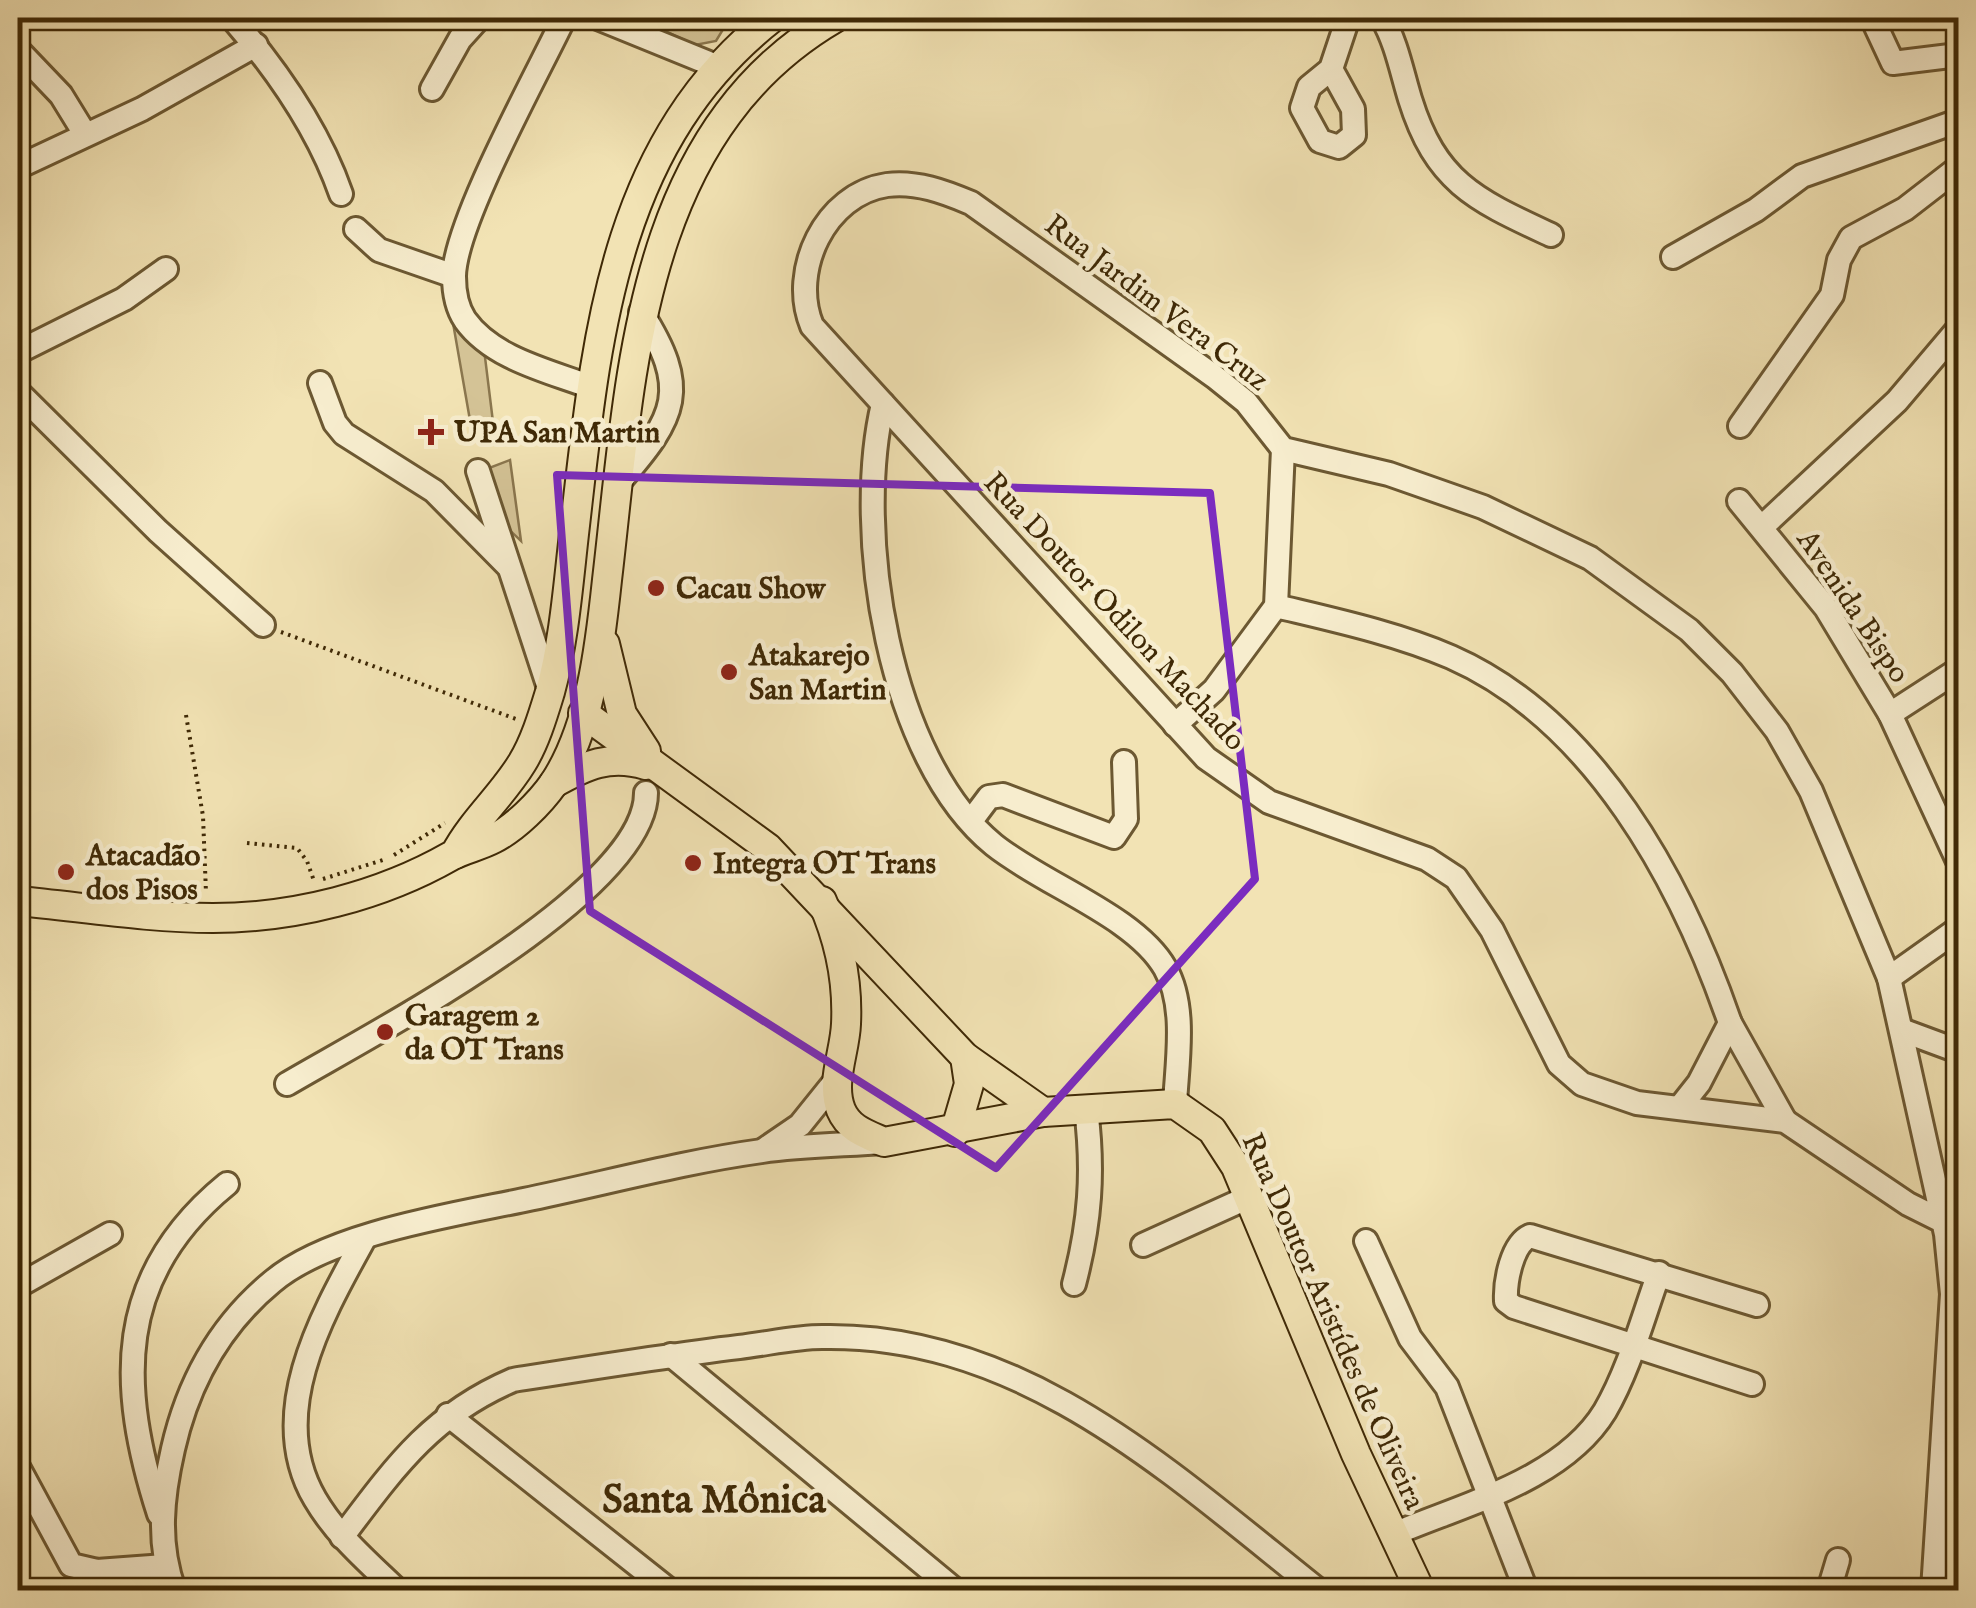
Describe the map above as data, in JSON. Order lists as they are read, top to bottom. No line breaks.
{"streets":{"main road":["Rua Doutor Aristídes de Oliveira"],"street":["Rua Jardim Vera Cruz","Avenida Bispo","Rua Doutor Odilon Machado"]},"crossings":[["Rua Jardim Vera Cruz","Rua Doutor Odilon Machado"]],"districts":["Santa Mônica"],"places":{"health":["UPA San Martin"],"other":["Cacau Show","Atakarejo San Martin","Integra OT Trans","Atacadão dos Pisos","Garagem 2 da OT Trans"]}}
